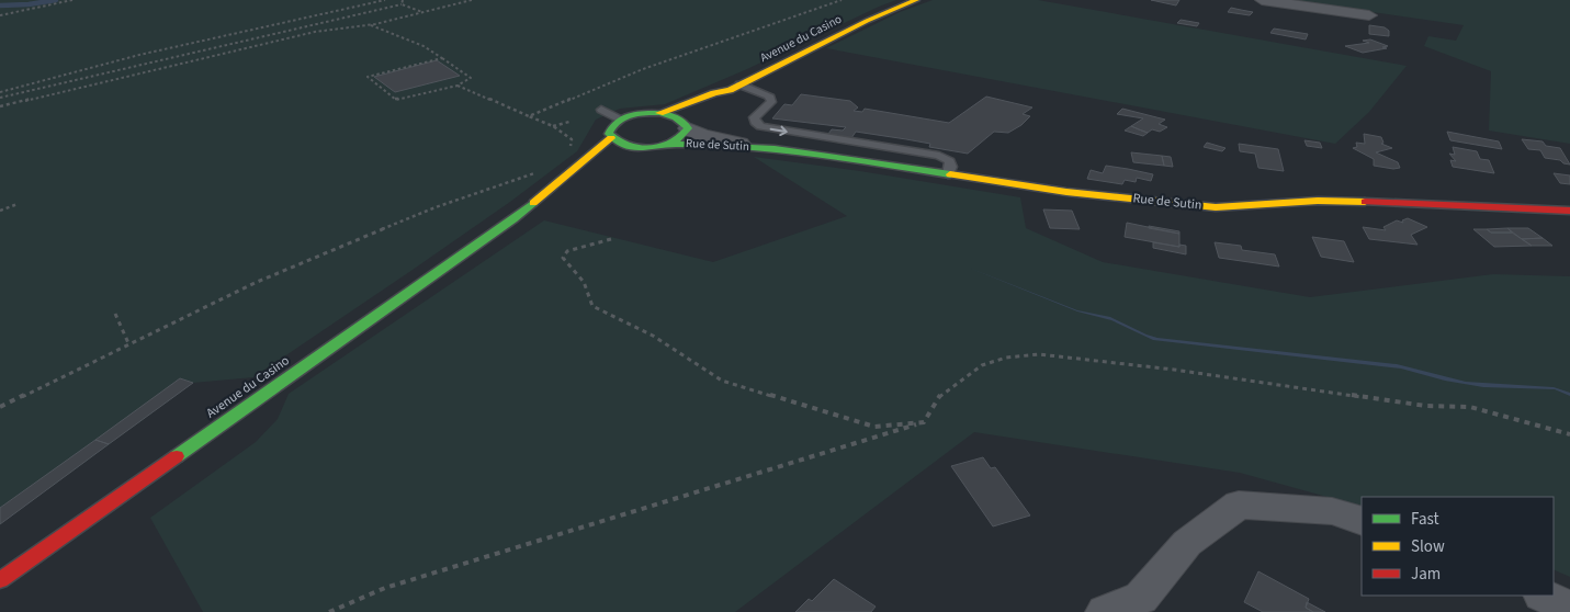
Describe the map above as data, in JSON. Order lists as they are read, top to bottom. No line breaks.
{"streets":{"street":["Avenue du Casino","Rue de Sutin"]},"legend":["Fast","Slow","Jam"]}
